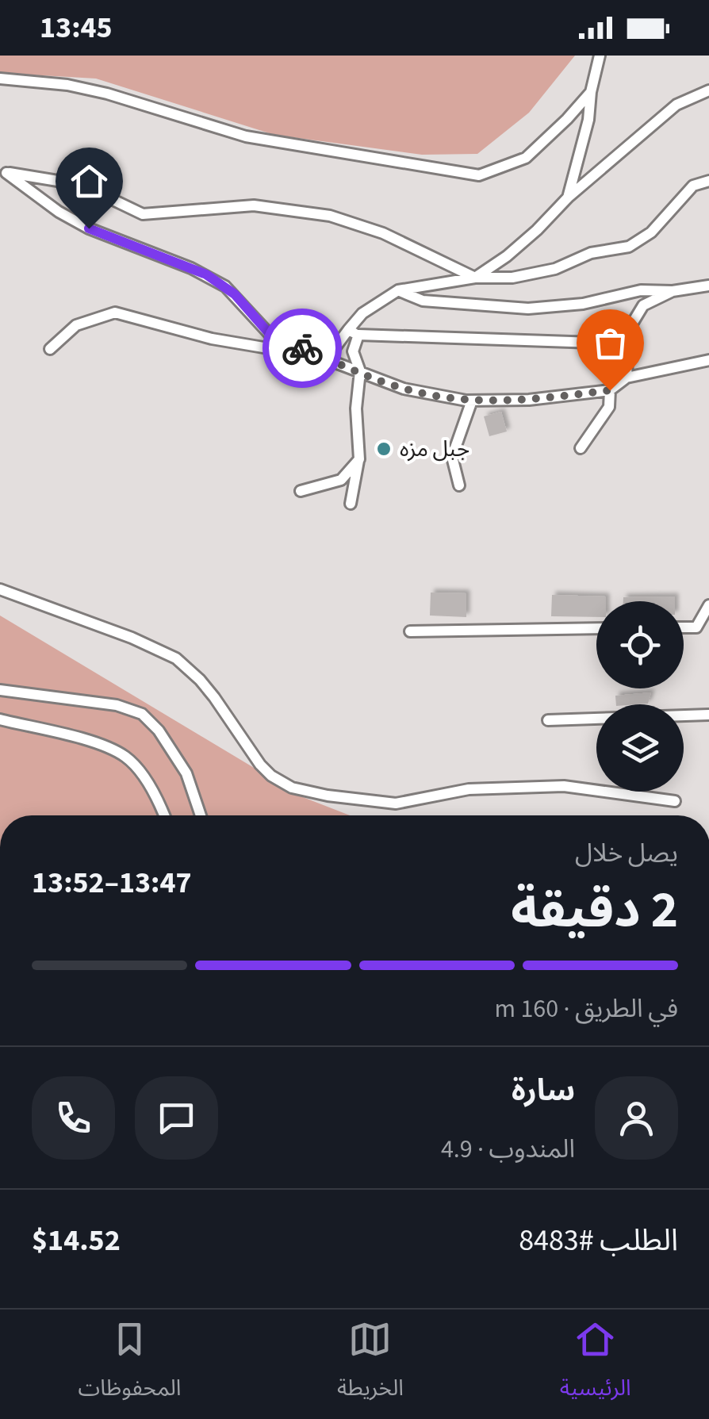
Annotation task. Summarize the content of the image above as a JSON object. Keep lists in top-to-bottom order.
{
  "places": ["جبل مزه"],
  "page": {
    "status": "13:45",
    "heading": ["2 دقيقة", "يصل خلال", "13:47–13:52"],
    "panel": [
      "سارة",
      "المندوب · 4.9",
      "الطلب #8483",
      "$14.52"
    ],
    "bar": "في الطريق · 160 m",
    "tabs": ["الرئيسية", "الخريطة", "المحفوظات"]
  }
}
